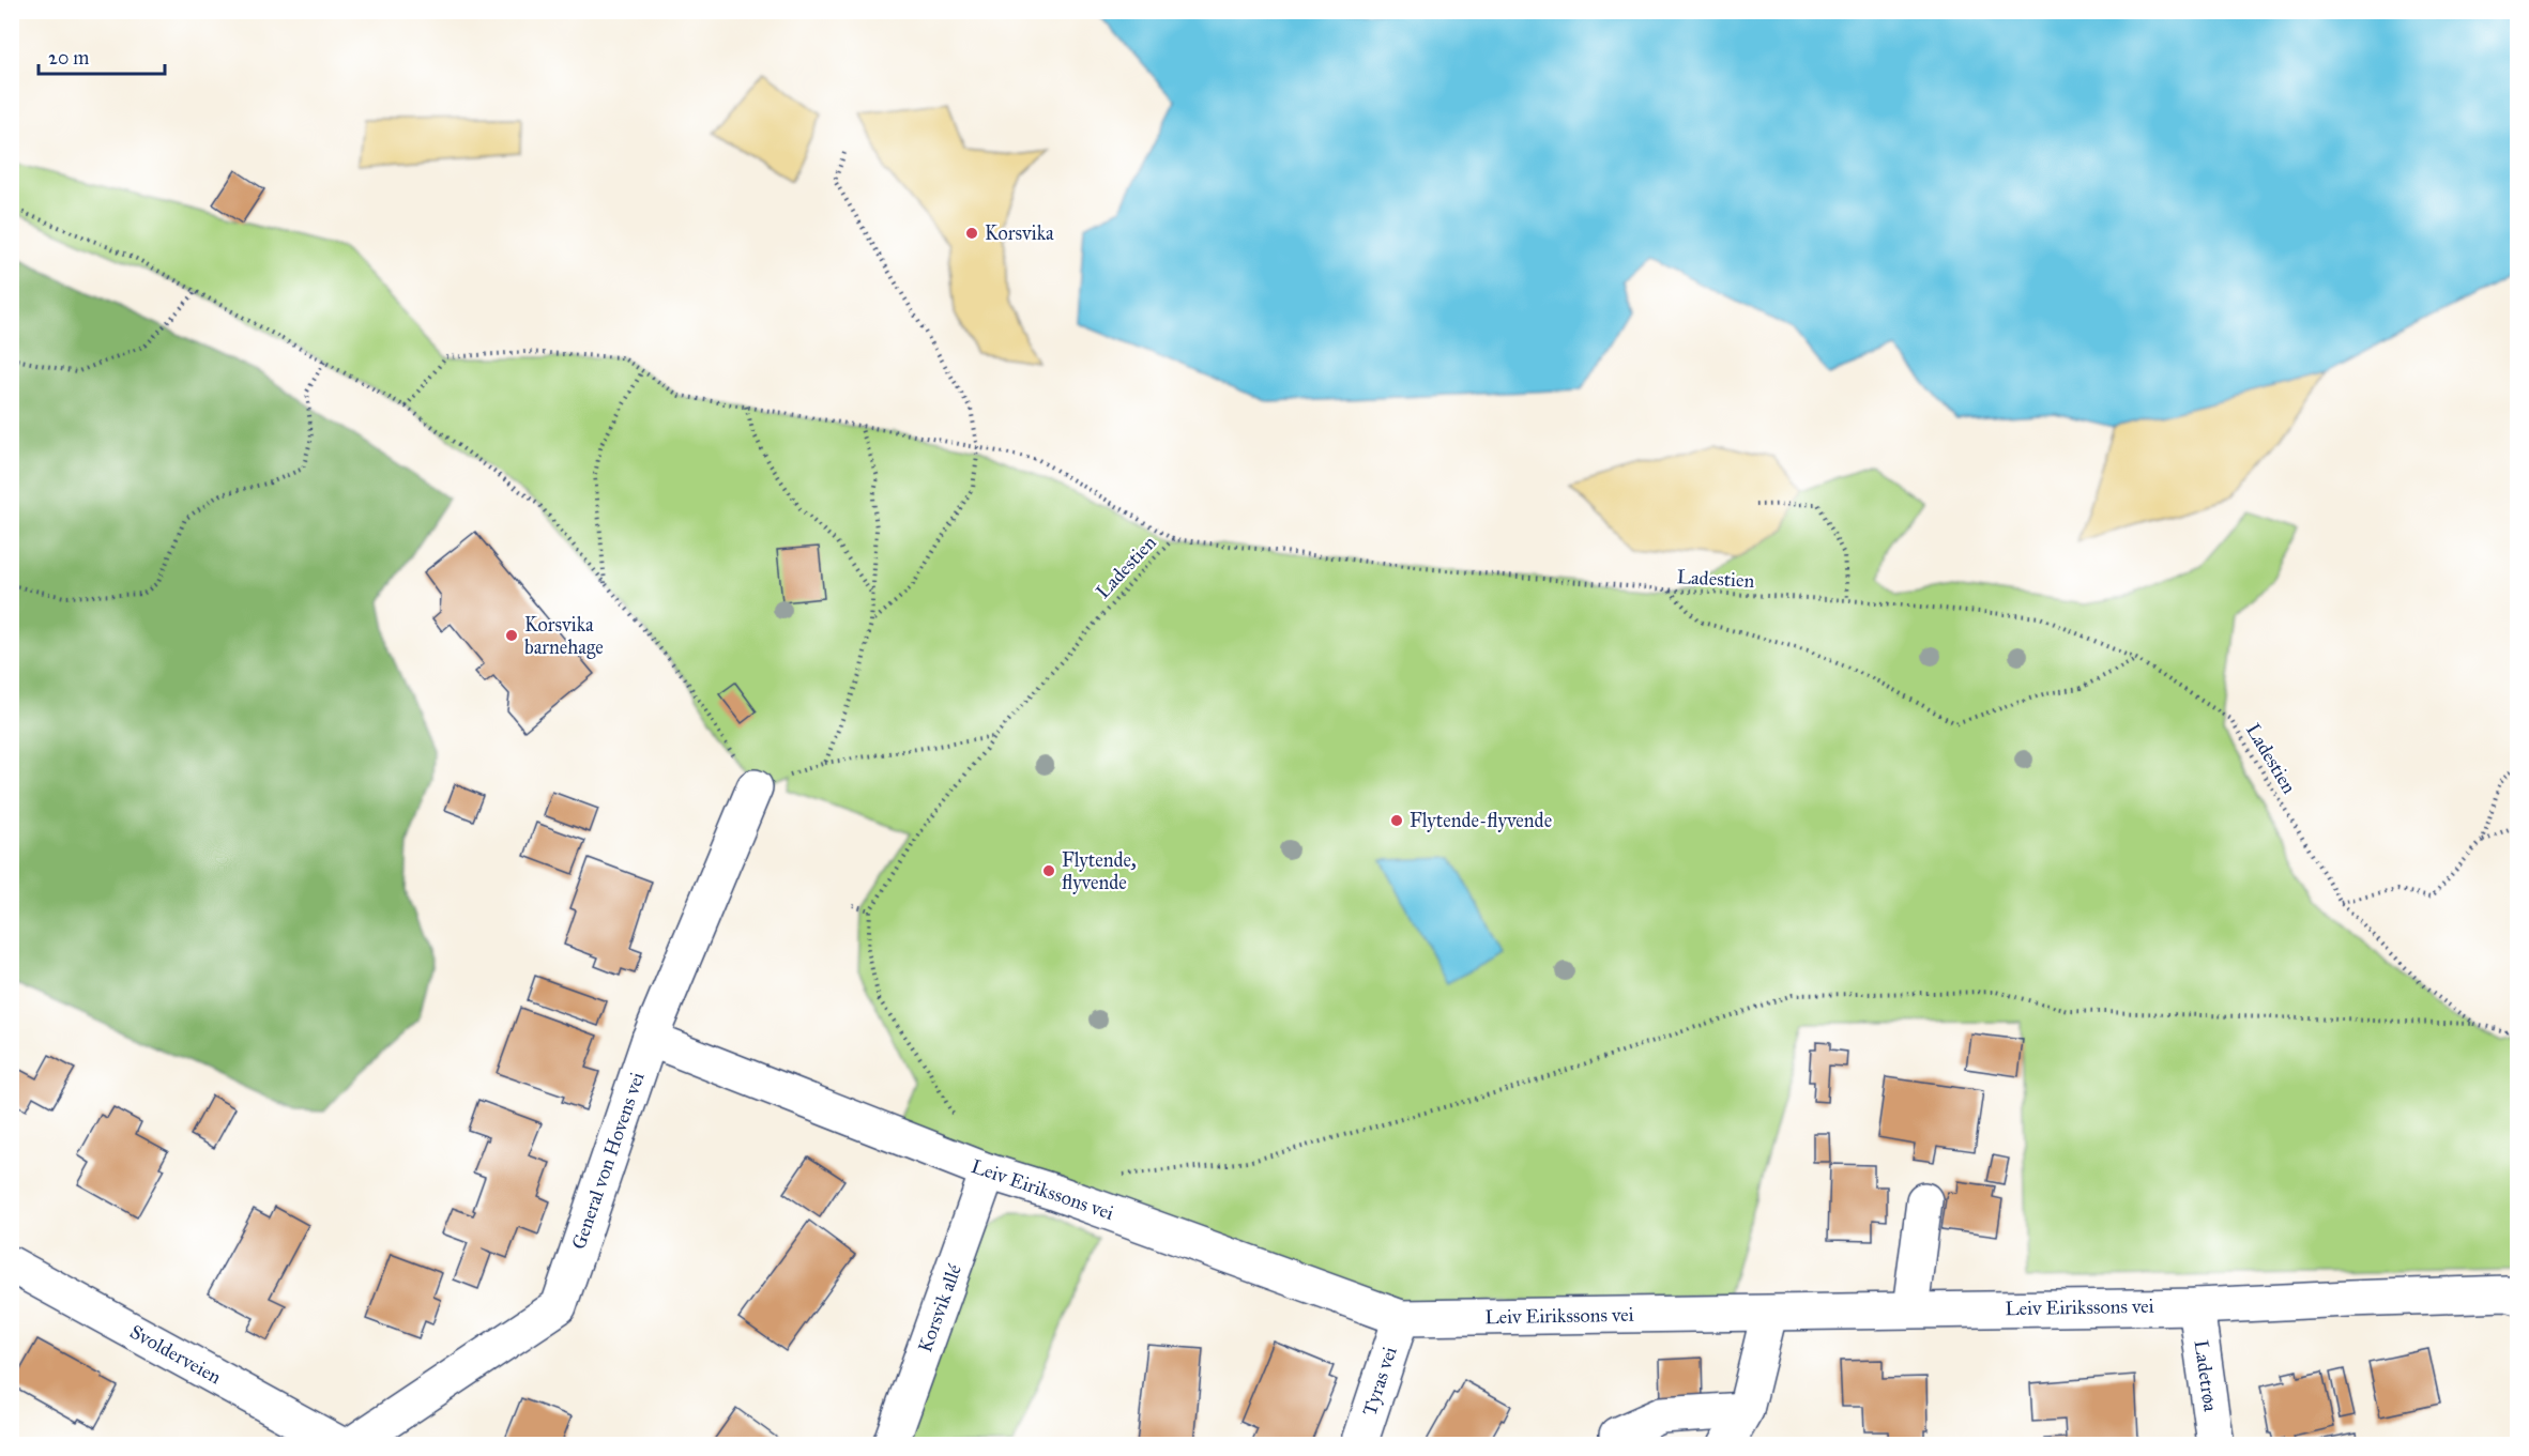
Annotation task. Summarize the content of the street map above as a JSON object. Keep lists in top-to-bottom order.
{
  "streets": {
    "street": [
      "General von Hovens vei",
      "Leiv Eirikssons vei",
      "Korsvik allé",
      "Svolderveien",
      "Ladetrøa",
      "Tyras vei"
    ],
    "path": ["Ladestien"]
  },
  "crossings": [
    ["General von Hovens vei", "Leiv Eirikssons vei"],
    ["Leiv Eirikssons vei", "Korsvik allé"],
    ["Leiv Eirikssons vei", "Ladetrøa"],
    ["Leiv Eirikssons vei", "Tyras vei"]
  ],
  "places": [
    "Korsvika",
    "Korsvika barnehage",
    "Flytende-flyvende",
    "Flytende, flyvende"
  ],
  "scale_bar": "20 m"
}
